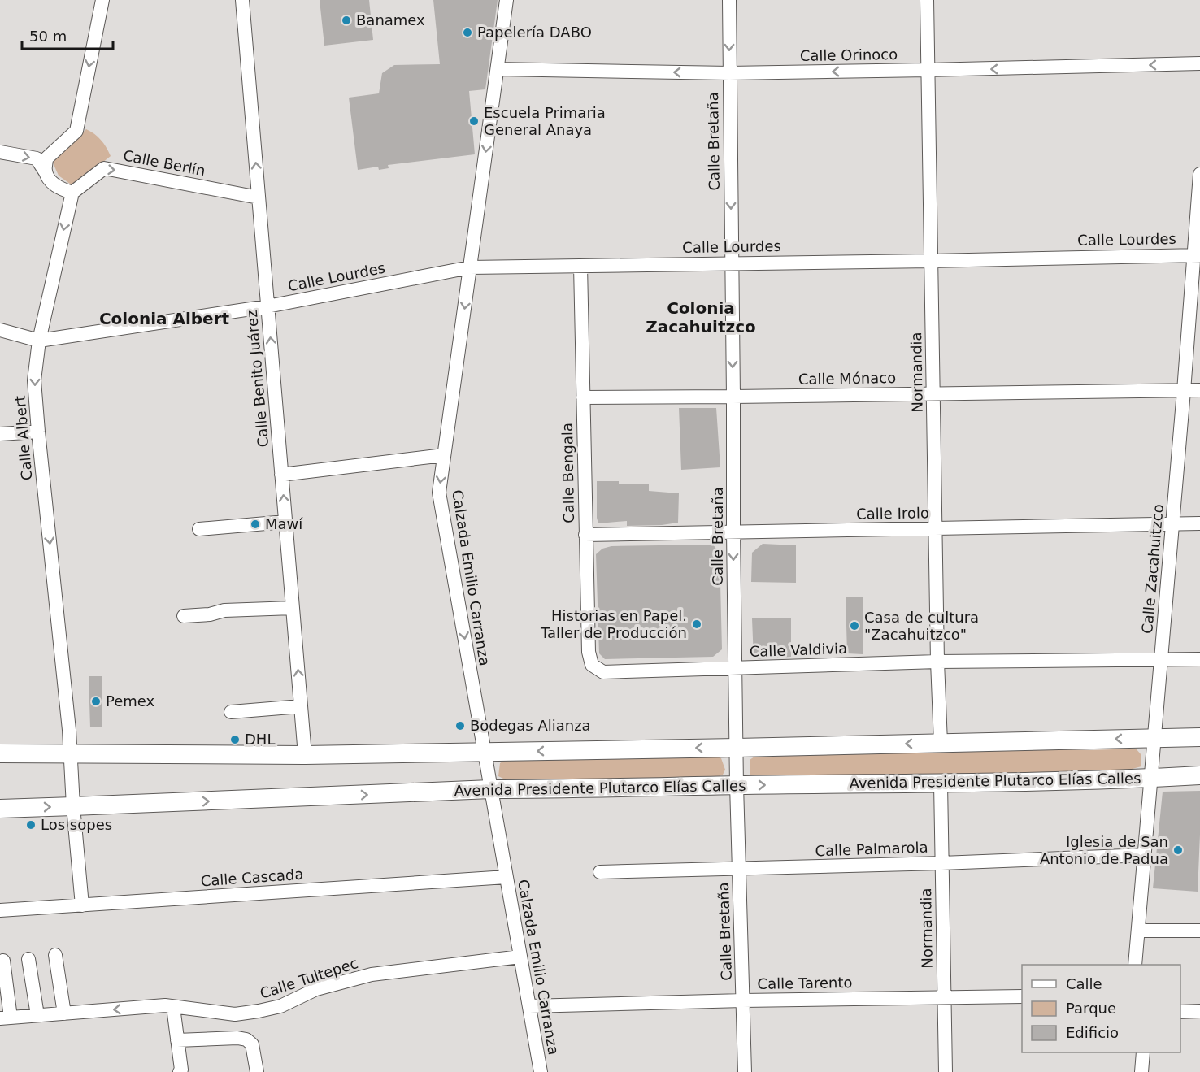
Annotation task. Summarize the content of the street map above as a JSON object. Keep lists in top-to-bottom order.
{
  "streets": {
    "main road": ["Avenida Presidente Plutarco Elías Calles"],
    "street": [
      "Calle Orinoco",
      "Calle Bretaña",
      "Calle Berlín",
      "Calle Lourdes",
      "Normandia",
      "Calle Benito Juárez",
      "Calle Mónaco",
      "Calle Albert",
      "Calle Bengala",
      "Calle Irolo",
      "Calle Zacahuitzco",
      "Calzada Emilio Carranza",
      "Calle Valdivia",
      "Calle Palmarola",
      "Calle Cascada",
      "Calle Tultepec",
      "Calle Tarento"
    ]
  },
  "crossings": [
    ["Calle Orinoco", "Calle Bretaña"],
    ["Calle Orinoco", "Normandia"],
    ["Calle Orinoco", "Calzada Emilio Carranza"],
    ["Calle Bretaña", "Calle Lourdes"],
    ["Calle Bretaña", "Calle Mónaco"],
    ["Calle Bretaña", "Calle Irolo"],
    ["Calle Bretaña", "Calle Valdivia"],
    ["Calle Bretaña", "Avenida Presidente Plutarco Elías Calles"],
    ["Calle Bretaña", "Calle Palmarola"],
    ["Calle Bretaña", "Calle Tarento"],
    ["Calle Berlín", "Calle Benito Juárez"],
    ["Calle Berlín", "Calle Albert"],
    ["Calle Lourdes", "Normandia"],
    ["Calle Lourdes", "Calle Benito Juárez"],
    ["Calle Lourdes", "Calle Albert"],
    ["Calle Lourdes", "Calle Bengala"],
    ["Calle Lourdes", "Calle Zacahuitzco"],
    ["Calle Lourdes", "Calzada Emilio Carranza"],
    ["Normandia", "Calle Mónaco"],
    ["Normandia", "Calle Irolo"],
    ["Normandia", "Calle Valdivia"],
    ["Normandia", "Avenida Presidente Plutarco Elías Calles"],
    ["Normandia", "Calle Palmarola"],
    ["Normandia", "Calle Tarento"],
    ["Calle Mónaco", "Calle Bengala"],
    ["Calle Mónaco", "Calle Zacahuitzco"],
    ["Calle Albert", "Avenida Presidente Plutarco Elías Calles"],
    ["Calle Albert", "Calle Cascada"],
    ["Calle Bengala", "Calle Irolo"],
    ["Calle Bengala", "Calle Valdivia"],
    ["Calle Irolo", "Calle Zacahuitzco"],
    ["Calle Zacahuitzco", "Calle Valdivia"],
    ["Calle Zacahuitzco", "Avenida Presidente Plutarco Elías Calles"],
    ["Calle Zacahuitzco", "Calle Palmarola"],
    ["Calzada Emilio Carranza", "Avenida Presidente Plutarco Elías Calles"],
    ["Calzada Emilio Carranza", "Calle Cascada"],
    ["Calzada Emilio Carranza", "Calle Tultepec"],
    ["Calzada Emilio Carranza", "Calle Tarento"]
  ],
  "one_way": [
    "Calle Orinoco",
    "Calle Bretaña",
    "Calle Berlín",
    "Calle Benito Juárez",
    "Calle Albert",
    "Calzada Emilio Carranza"
  ],
  "districts": ["Colonia Zacahuitzco", "Colonia Albert"],
  "places": [
    "Banamex",
    "Papelería DABO",
    "Escuela Primaria General Anaya",
    "Mawí",
    "Historias en Papel. Taller de Producción",
    "Casa de cultura \"Zacahuitzco\"",
    "Pemex",
    "Bodegas Alianza",
    "DHL",
    "Los sopes",
    "Iglesia de San Antonio de Padua"
  ],
  "legend": ["Calle", "Parque", "Edificio"],
  "scale_bar": "50 m"
}
